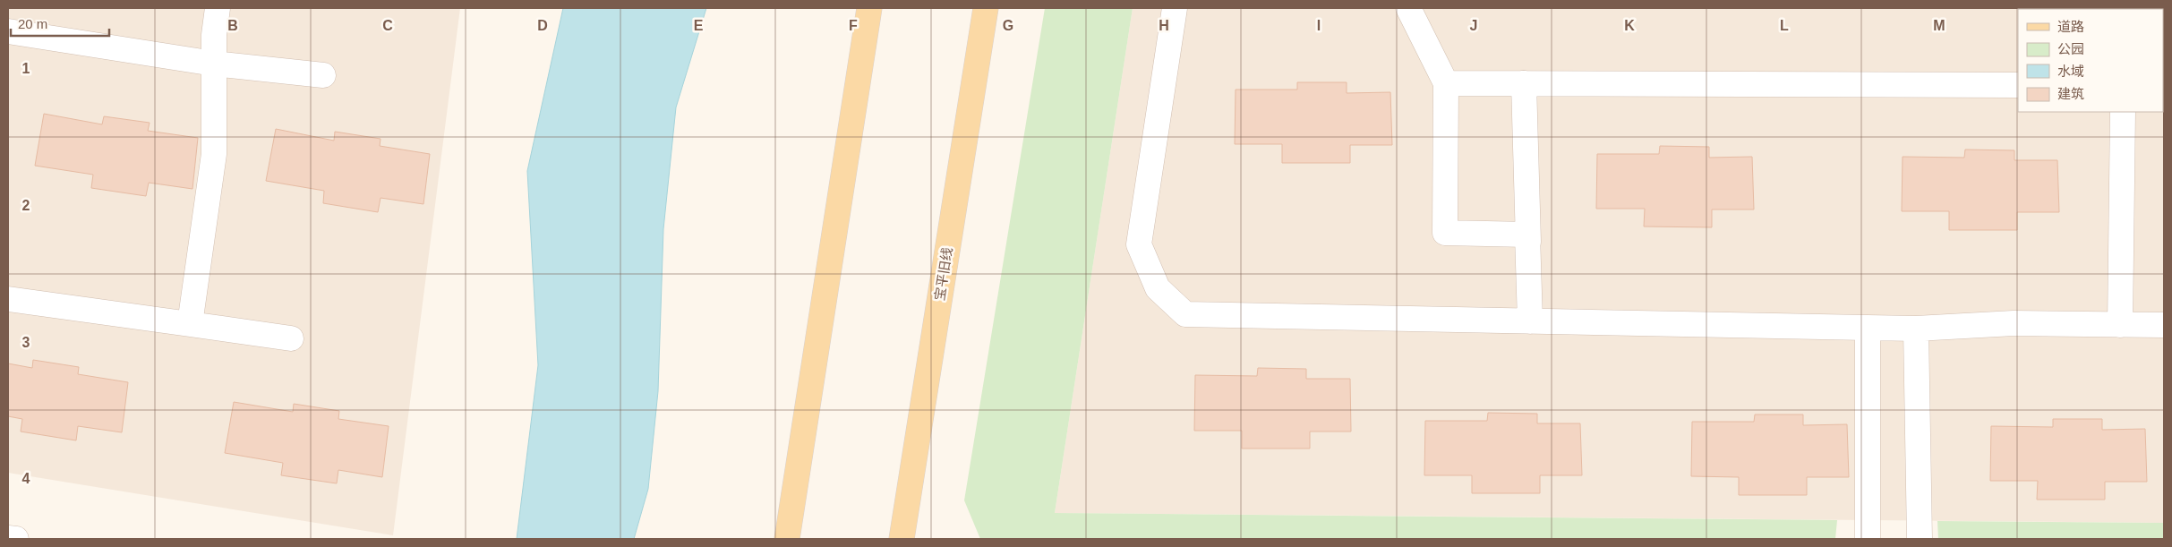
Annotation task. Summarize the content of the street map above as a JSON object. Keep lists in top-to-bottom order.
{
  "streets": {
    "main road": ["宝平旧线"]
  },
  "legend": [
    "道路",
    "公园",
    "水域",
    "建筑"
  ],
  "scale_bar": "20 m",
  "grid": {
    "columns": [
      "B",
      "C",
      "D",
      "E",
      "F",
      "G",
      "H",
      "I",
      "J",
      "K",
      "L",
      "M"
    ],
    "rows": [
      "1",
      "2",
      "3",
      "4"
    ]
  }
}
